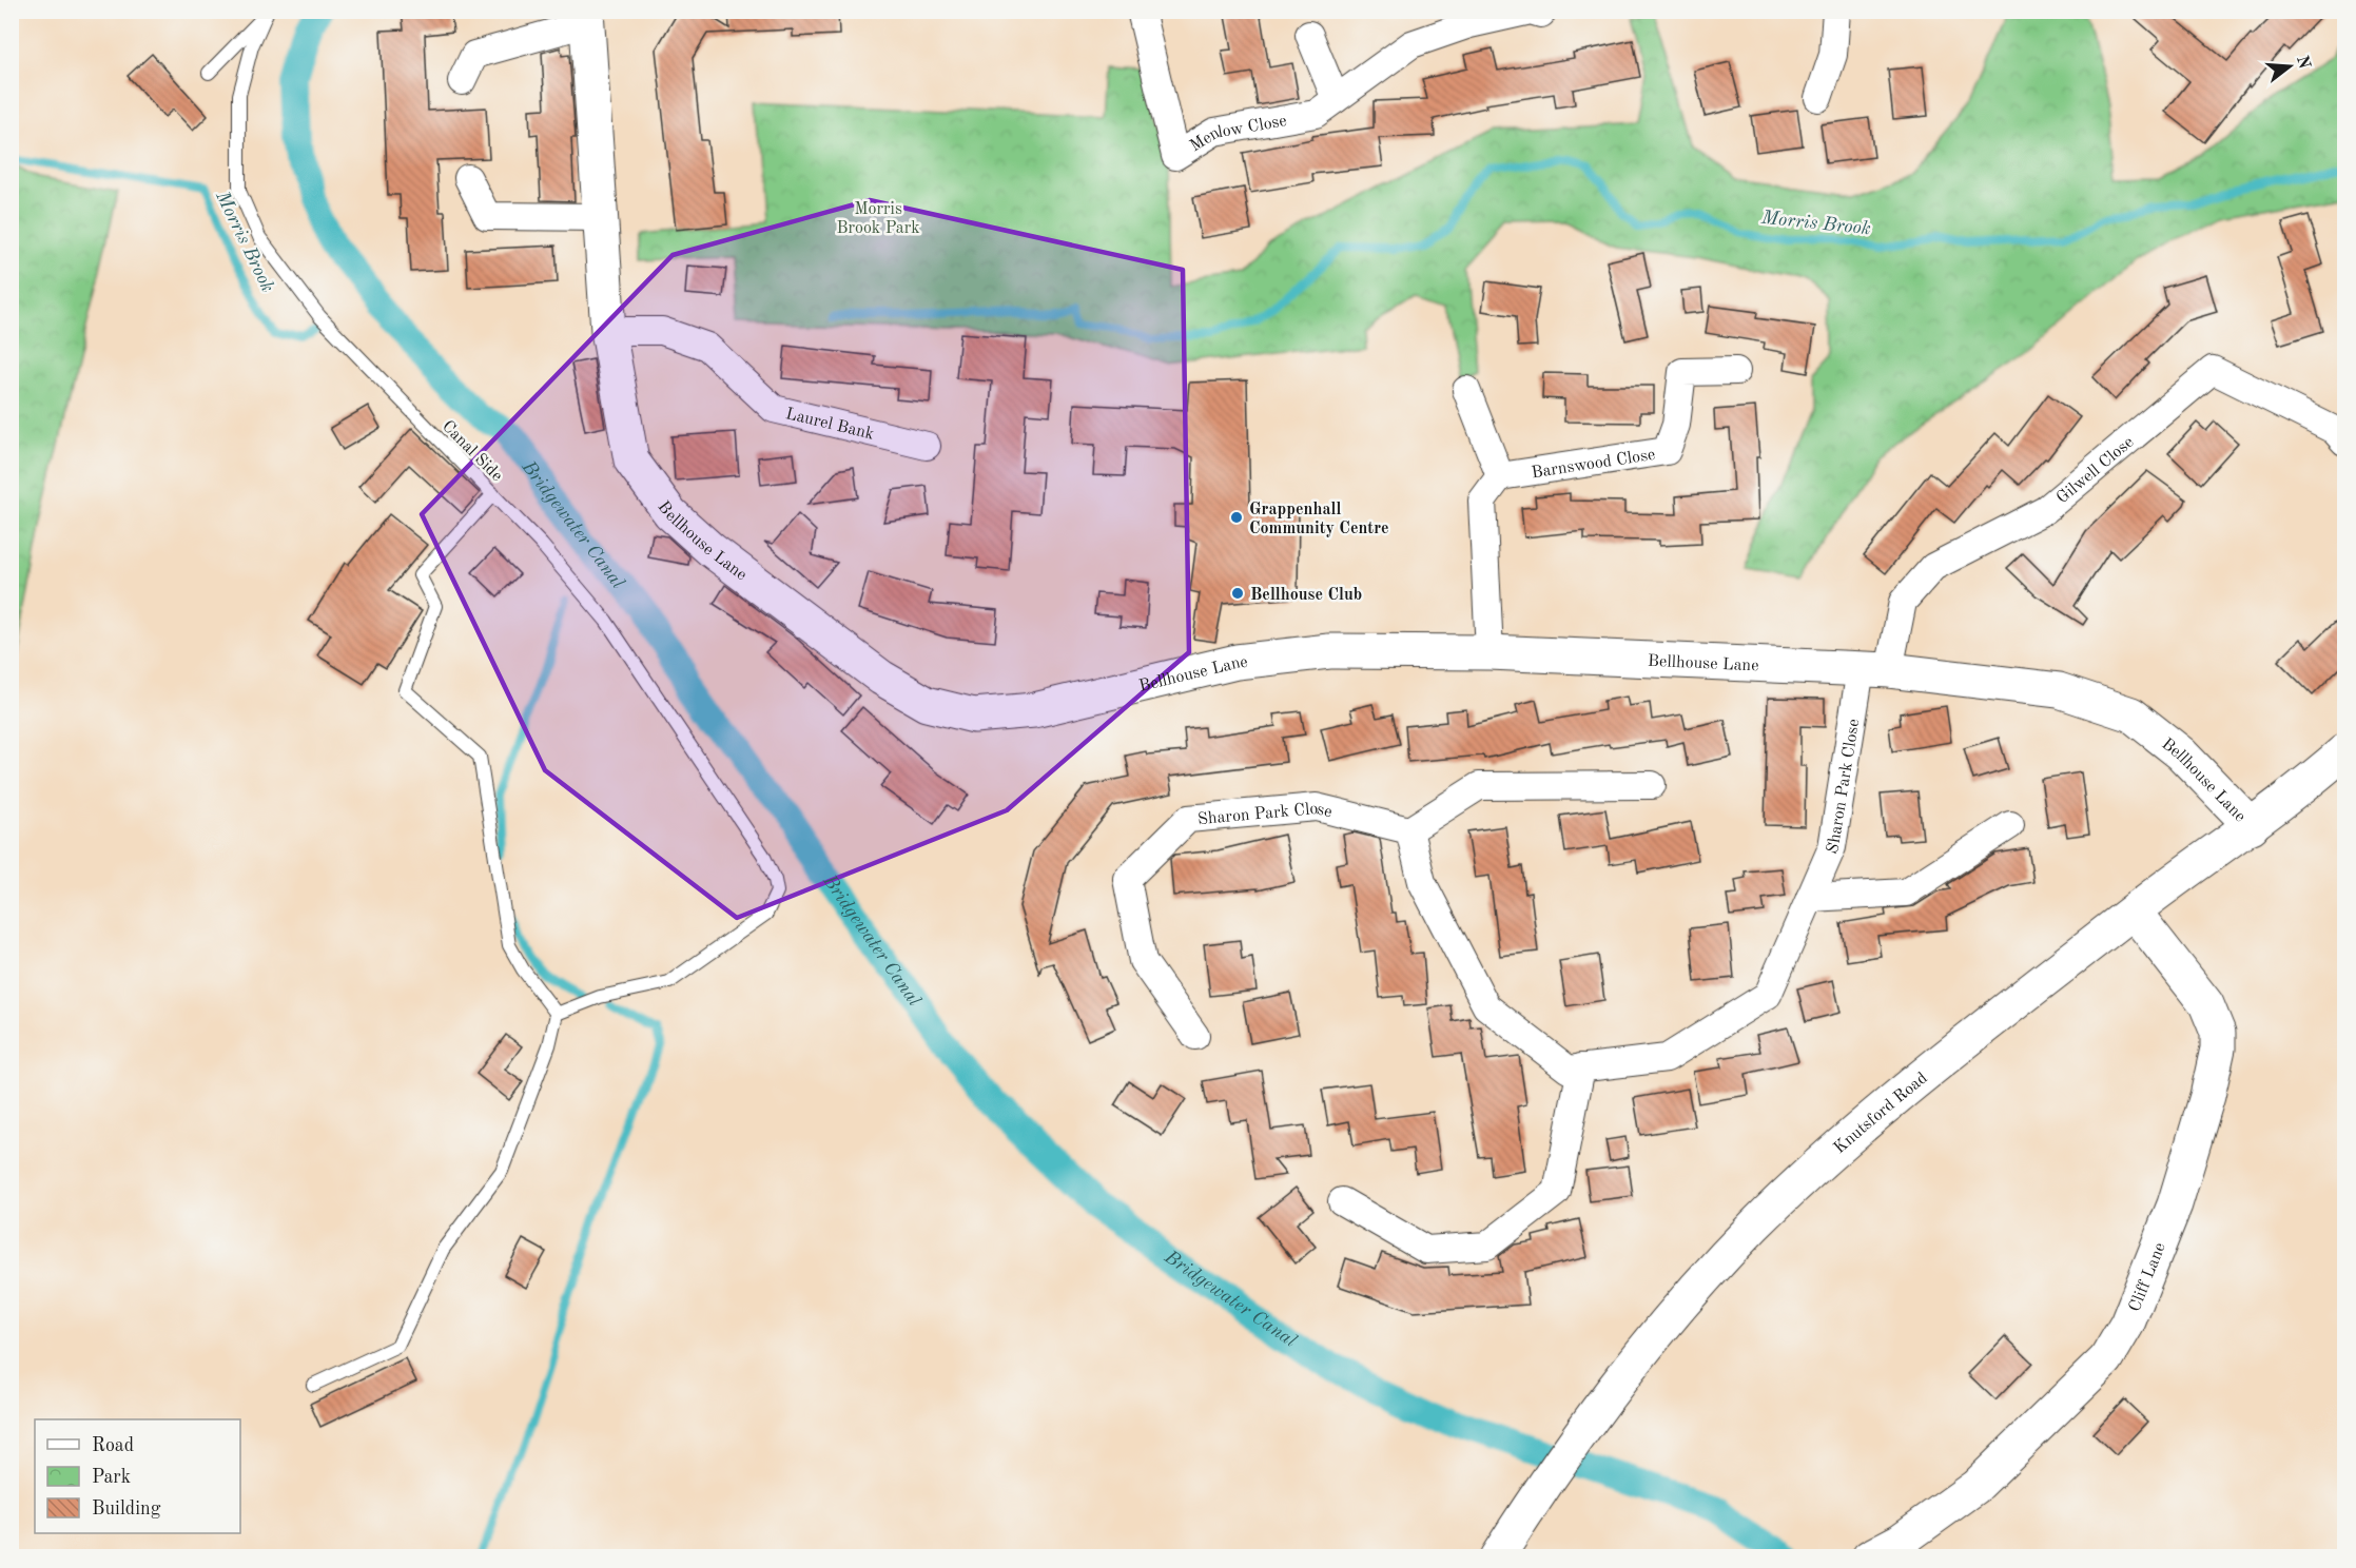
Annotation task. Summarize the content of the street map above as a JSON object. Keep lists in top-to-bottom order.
{
  "streets": {
    "main road": ["Bellhouse Lane", "Knutsford Road", "Cliff Lane"],
    "street": [
      "Menlow Close",
      "Laurel Bank",
      "Barnswood Close",
      "Gilwell Close",
      "Sharon Park Close"
    ],
    "lane": ["Canal Side"]
  },
  "crossings": [
    ["Laurel Bank", "Bellhouse Lane"],
    ["Gilwell Close", "Bellhouse Lane"],
    ["Gilwell Close", "Sharon Park Close"],
    ["Bellhouse Lane", "Sharon Park Close"],
    ["Bellhouse Lane", "Knutsford Road"],
    ["Knutsford Road", "Cliff Lane"]
  ],
  "water": ["Morris Brook", "Bridgewater Canal"],
  "parks": ["Morris Brook Park"],
  "places": ["Grappenhall Community Centre", "Bellhouse Club"],
  "legend": ["Road", "Park", "Building"],
  "north": "right"
}
